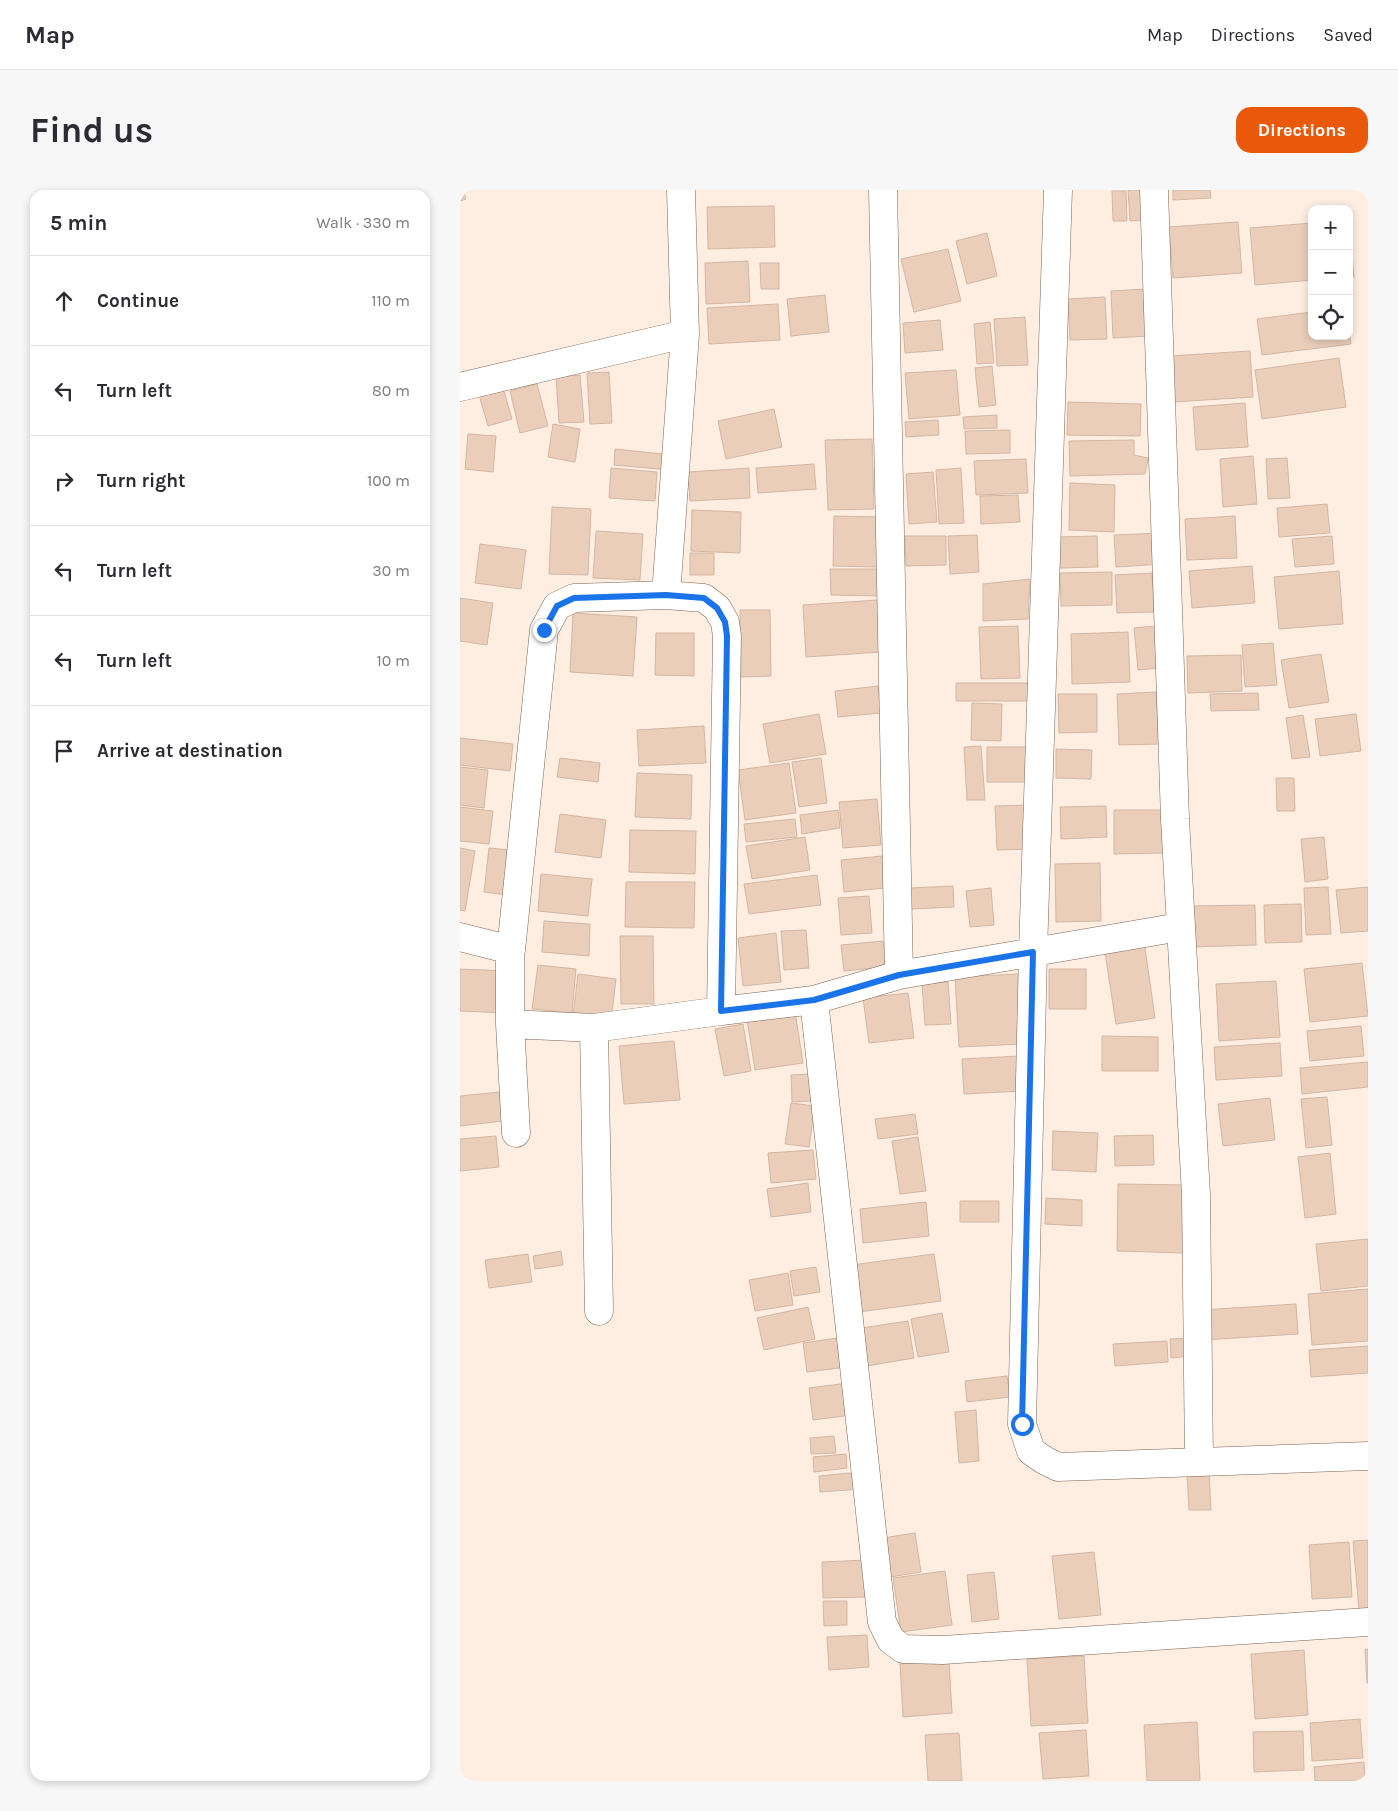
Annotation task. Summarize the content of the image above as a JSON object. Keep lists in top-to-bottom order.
{
  "page": {
    "header": "Map",
    "nav": ["Map", "Directions", "Saved"],
    "buttons": "Directions",
    "title": "Find us",
    "heading": ["5 min", "Walk · 330 m"],
    "map_buttons": ["+", "−"],
    "list": [
      ["Continue", "110 m"],
      ["Turn left", "80 m"],
      ["Turn right", "100 m"],
      ["Turn left", "30 m"],
      ["Turn left", "10 m"],
      "Arrive at destination"
    ]
  }
}
